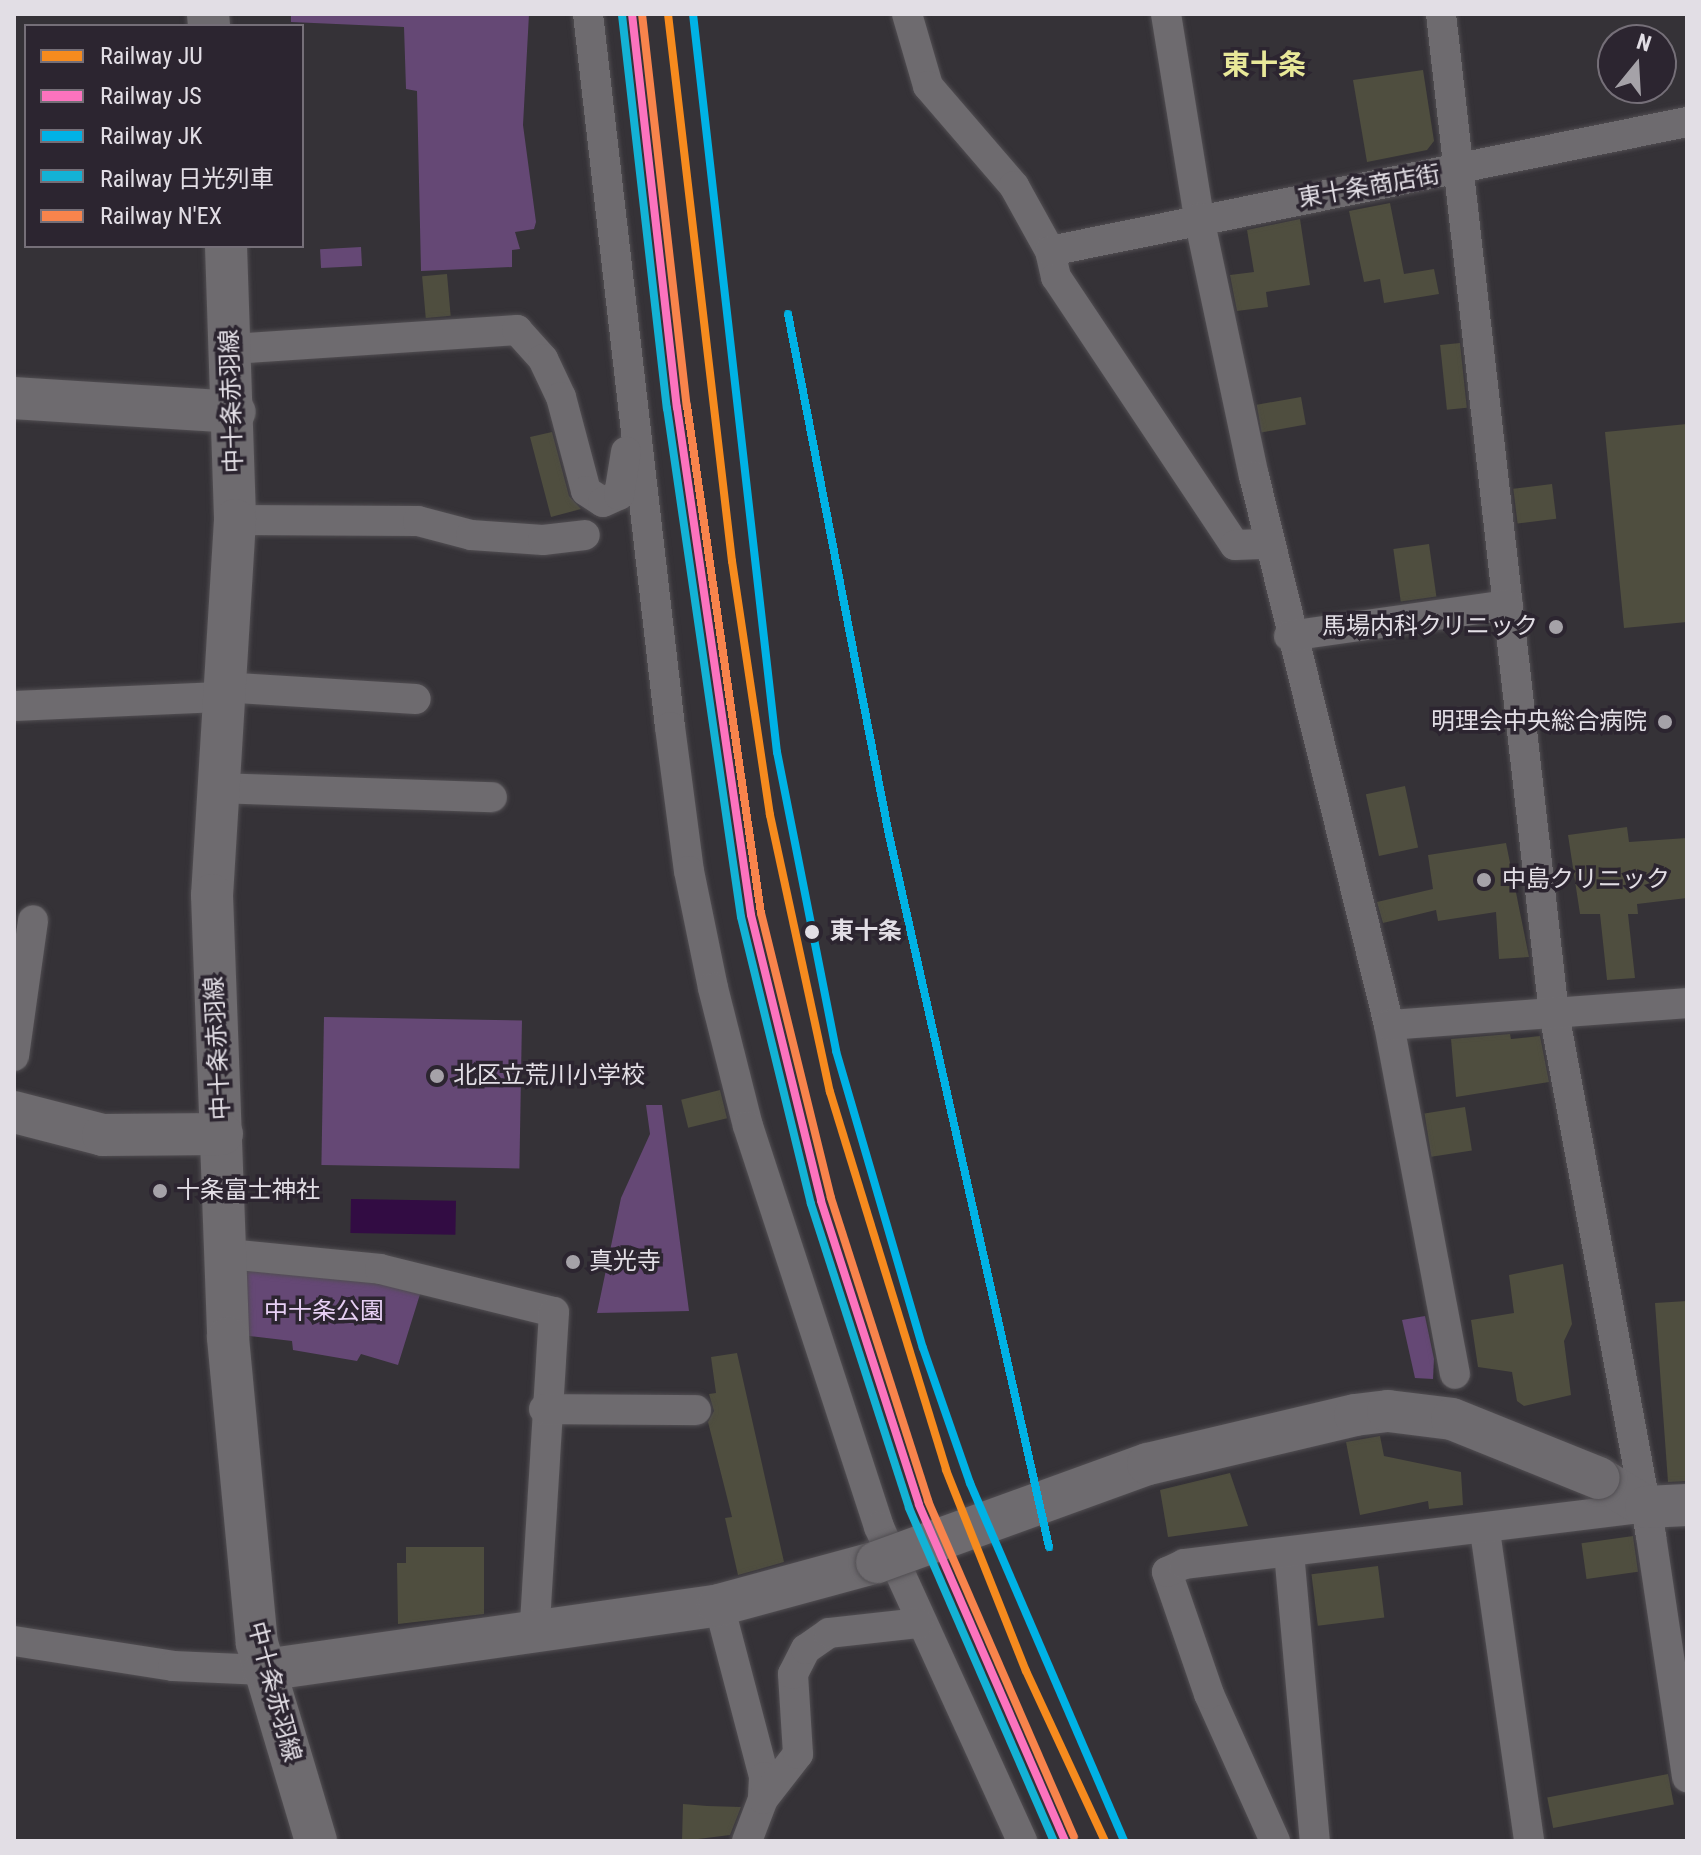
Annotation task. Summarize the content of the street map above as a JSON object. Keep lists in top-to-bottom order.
{
  "streets": {
    "street": ["東十条商店街", "中十条赤羽線"]
  },
  "districts": ["東十条"],
  "parks": ["中十条公園"],
  "places": [
    "馬場内科クリニック",
    "明理会中央総合病院",
    "中島クリニック",
    "東十条",
    "北区立荒川小学校",
    "十条富士神社",
    "真光寺"
  ],
  "lines": [
    "rail line JU",
    "rail line JS",
    "rail line JK",
    "rail line N'EX",
    "rail line 日光列車"
  ],
  "legend": [
    "Railway JU",
    "Railway JS",
    "Railway JK",
    "Railway 日光列車",
    "Railway N'EX"
  ],
  "north": "top"
}
